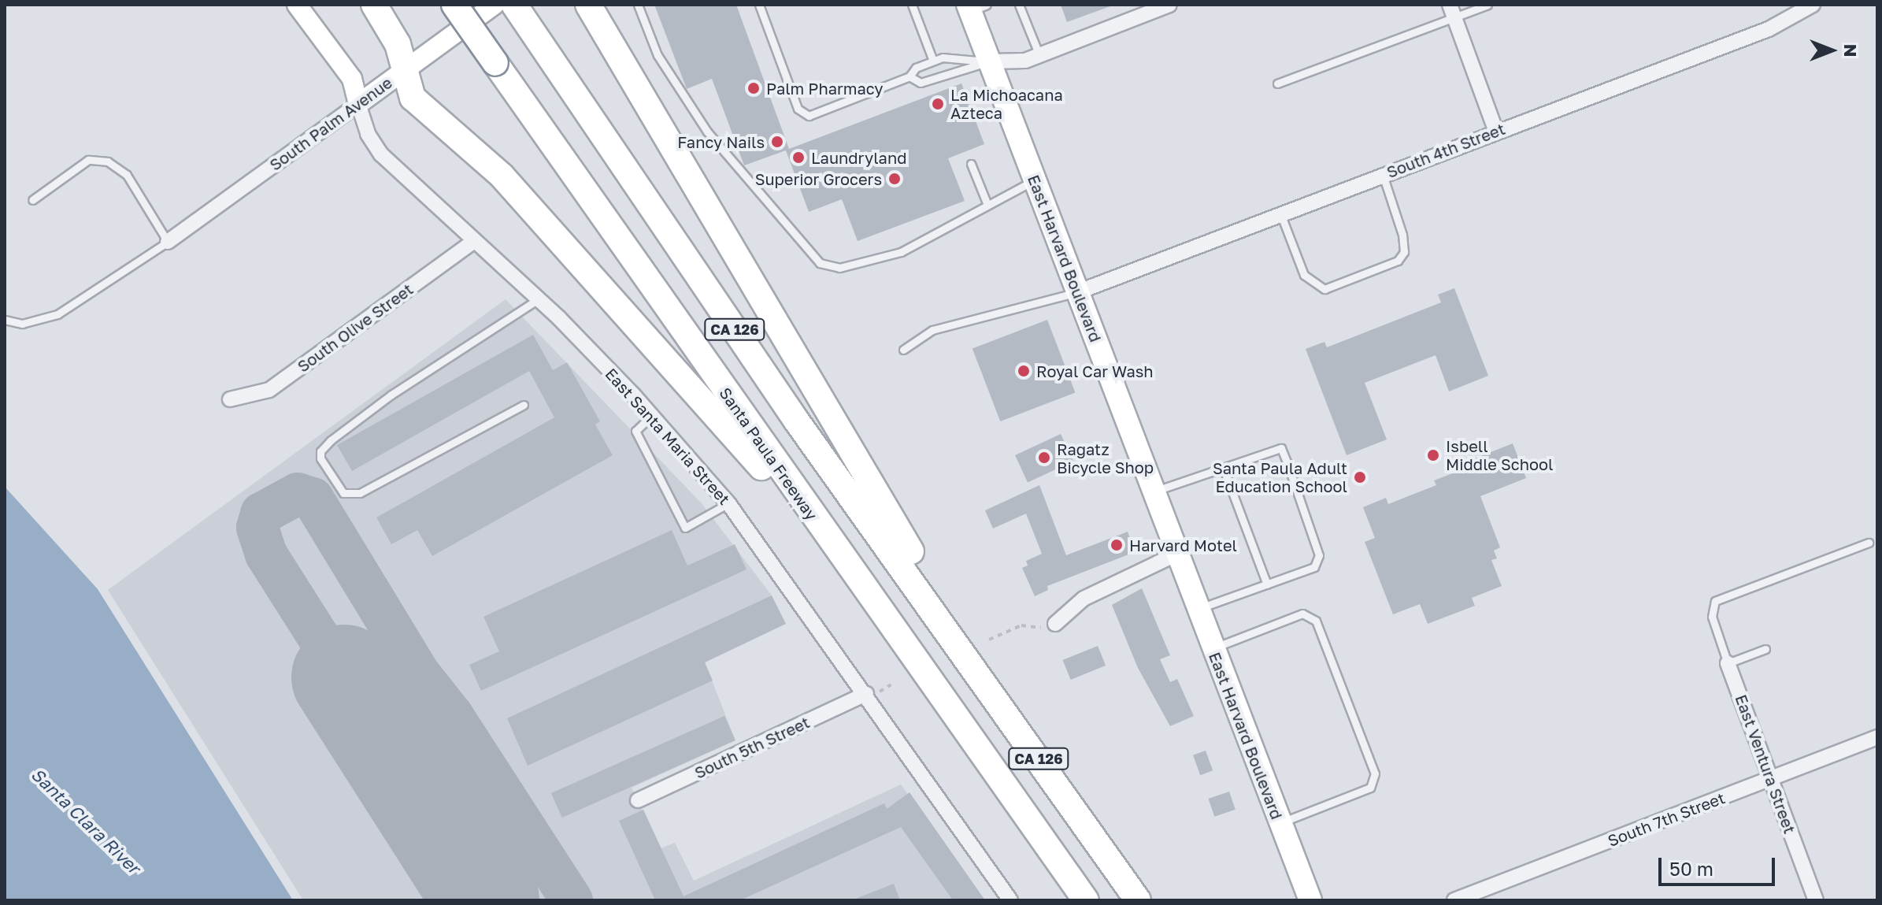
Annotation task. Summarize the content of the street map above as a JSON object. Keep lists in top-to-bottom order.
{
  "streets": {
    "highway": ["CA 126", "Santa Paula Freeway"],
    "main road": ["East Harvard Boulevard"],
    "street": [
      "South Palm Avenue",
      "South 4th Street",
      "South Olive Street",
      "East Santa Maria Street",
      "South 5th Street",
      "East Ventura Street",
      "South 7th Street"
    ]
  },
  "crossings": [
    ["South Palm Avenue", "East Santa Maria Street"],
    ["South 4th Street", "East Harvard Boulevard"],
    ["South Olive Street", "East Santa Maria Street"],
    ["East Santa Maria Street", "South 5th Street"],
    ["East Ventura Street", "South 7th Street"]
  ],
  "water": ["Santa Clara River"],
  "places": [
    "Palm Pharmacy",
    "La Michoacana Azteca",
    "Fancy Nails",
    "Laundryland",
    "Superior Grocers",
    "Royal Car Wash",
    "Isbell Middle School",
    "Ragatz Bicycle Shop",
    "Santa Paula Adult Education School",
    "Harvard Motel"
  ],
  "scale_bar": "50 m",
  "north": "right"
}
